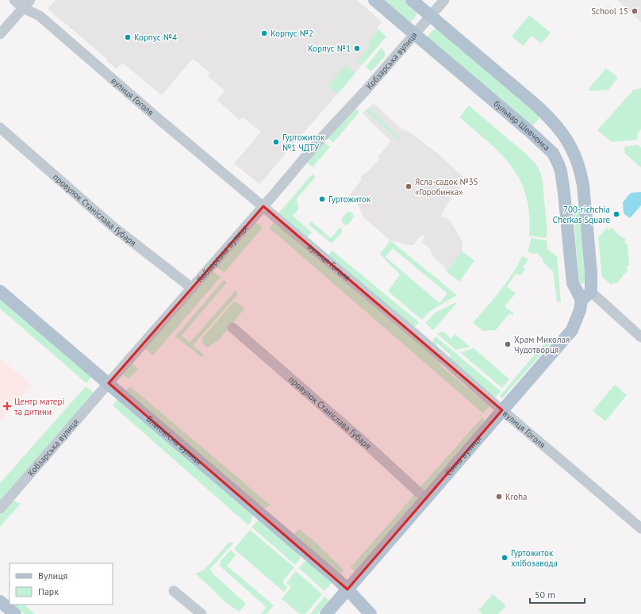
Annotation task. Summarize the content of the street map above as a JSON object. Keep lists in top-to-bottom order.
{
  "streets": {
    "main road": ["бульвар Шевченка", "Благовісна вулиця", "Сінна вулиця"],
    "street": ["Кобзарська вулиця", "вулиця Гоголя", "провулок Станіслава Губаря"]
  },
  "crossings": [
    ["Кобзарська вулиця", "вулиця Гоголя"],
    ["Кобзарська вулиця", "бульвар Шевченка"],
    ["Кобзарська вулиця", "провулок Станіслава Губаря"],
    ["Кобзарська вулиця", "Благовісна вулиця"],
    ["вулиця Гоголя", "Сінна вулиця"],
    ["бульвар Шевченка", "Сінна вулиця"],
    ["провулок Станіслава Губаря", "Сінна вулиця"],
    ["Благовісна вулиця", "Сінна вулиця"]
  ],
  "places": {
    "other": [
      "School 15",
      "Корпус №2",
      "Корпус №4",
      "Корпус №1",
      "Гуртожиток №1 ЧДТУ",
      "Ясла-садок №35 «Горобинка»",
      "Гуртожиток",
      "700-richchia Cherkas Square",
      "Храм Миколая Чудотворця",
      "Kroha",
      "Гуртожиток хлібозавода"
    ],
    "health": ["Центр матері та дитини"]
  },
  "legend": ["Вулиця", "Парк"],
  "scale_bar": "50 m"
}
